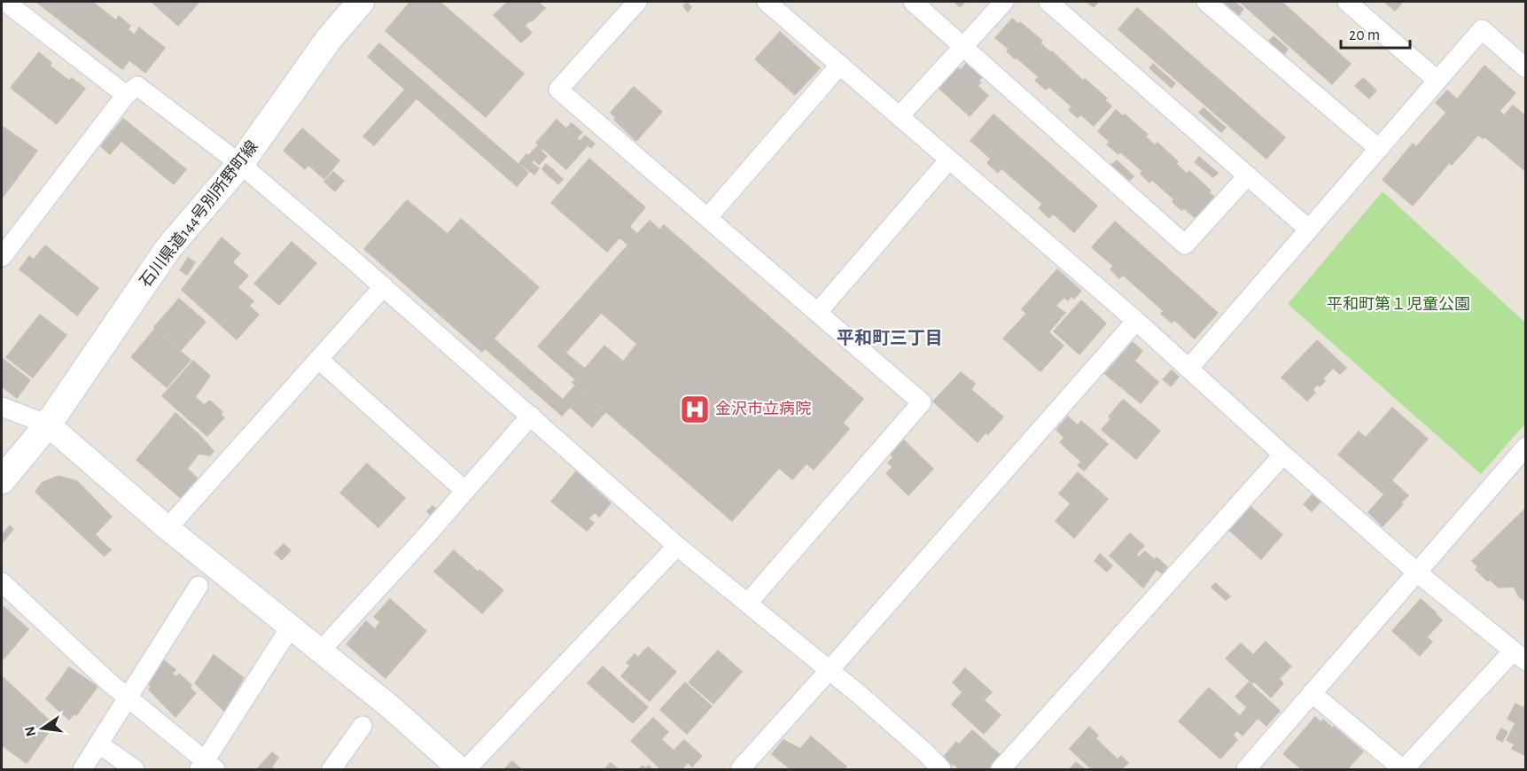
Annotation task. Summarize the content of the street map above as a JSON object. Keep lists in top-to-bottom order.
{
  "streets": {
    "main road": ["石川県道144号別所野町線"]
  },
  "districts": ["平和町三丁目"],
  "parks": ["平和町第１児童公園"],
  "places": {
    "hospital": ["金沢市立病院"]
  },
  "scale_bar": "20 m",
  "north": "left"
}
